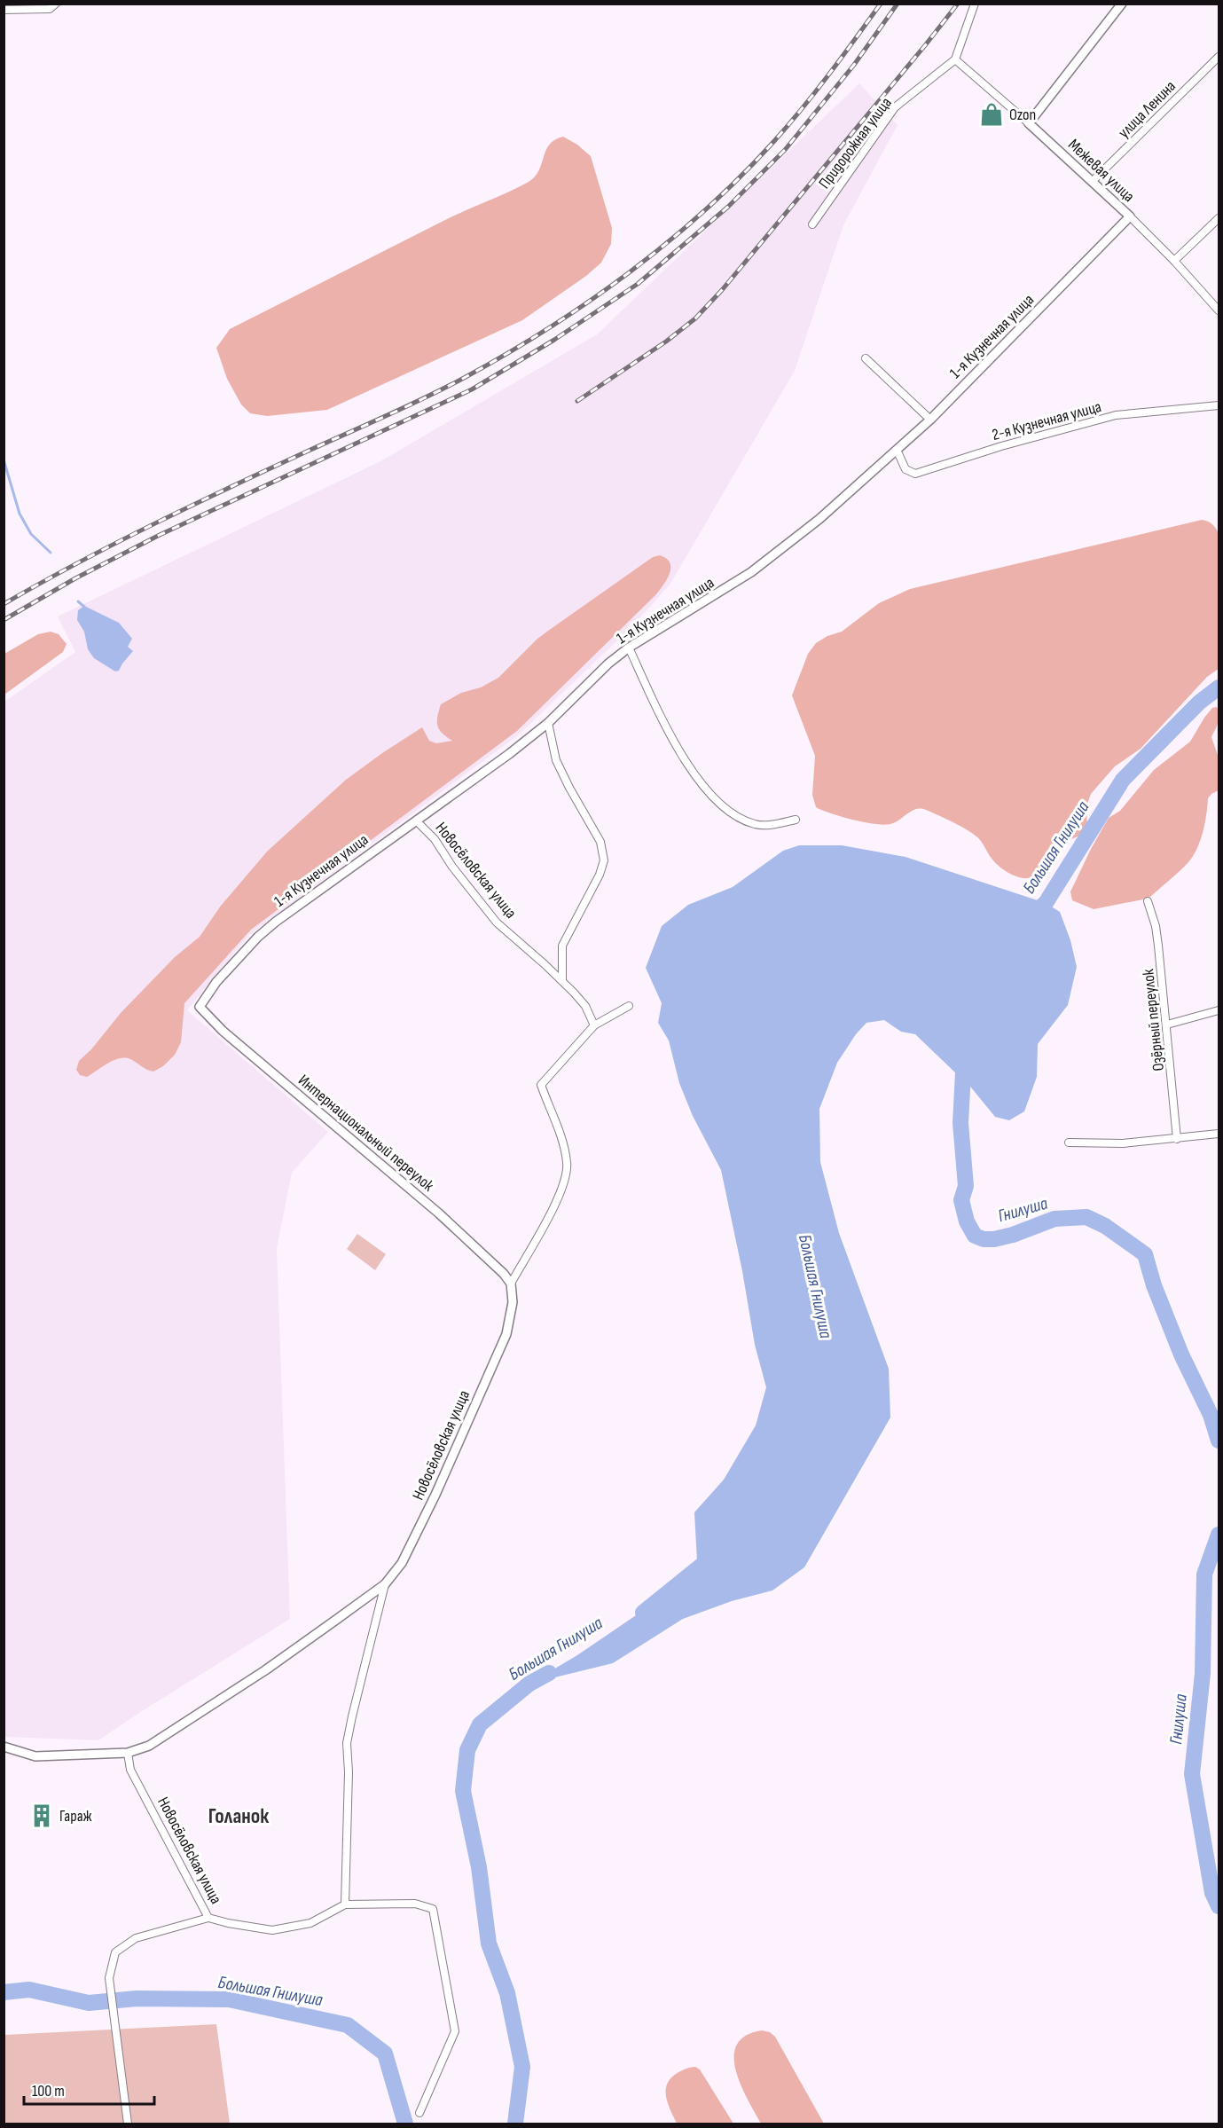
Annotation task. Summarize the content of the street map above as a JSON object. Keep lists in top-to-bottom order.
{
  "streets": {
    "street": [
      "улица Ленина",
      "Придорожная улица",
      "Межевая улица",
      "1-я Кузнечная улица",
      "2-я Кузнечная улица",
      "Новосёловская улица",
      "Озёрный переулок",
      "Интернациональный переулок"
    ]
  },
  "crossings": [
    ["улица Ленина", "Межевая улица"],
    ["Придорожная улица", "Межевая улица"],
    ["Межевая улица", "1-я Кузнечная улица"],
    ["1-я Кузнечная улица", "2-я Кузнечная улица"],
    ["1-я Кузнечная улица", "Новосёловская улица"],
    ["1-я Кузнечная улица", "Интернациональный переулок"],
    ["Новосёловская улица", "Интернациональный переулок"]
  ],
  "districts": ["Голанок"],
  "water": ["Большая Гнилуша", "Гнилуша"],
  "places": {
    "shop": ["Ozon"],
    "building": ["Гараж"]
  },
  "scale_bar": "100 m"
}
